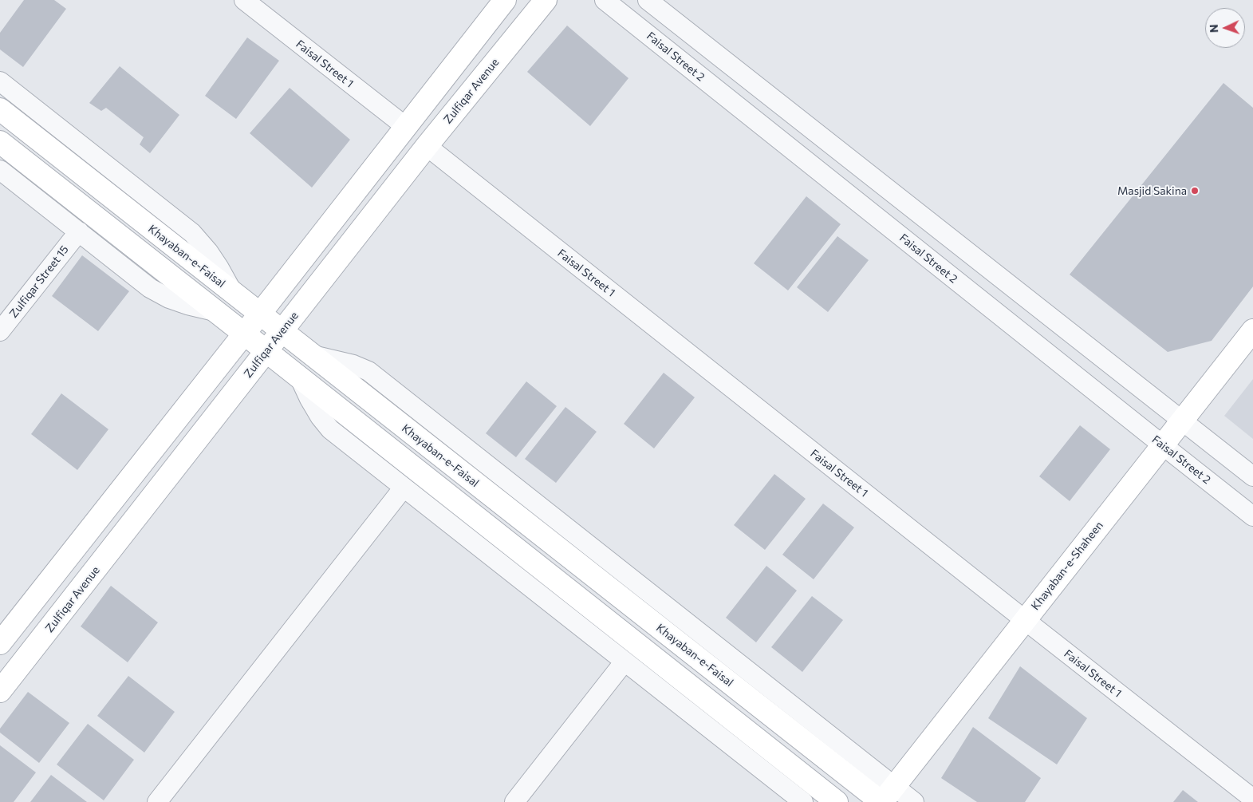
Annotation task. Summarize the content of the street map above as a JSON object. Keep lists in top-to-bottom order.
{
  "streets": {
    "street": [
      "Faisal Street 2",
      "Faisal Street 1",
      "Zulfiqar Avenue",
      "Khayaban-e-Faisal",
      "Zulfiqar Street 15",
      "Khayaban-e-Shaheen"
    ]
  },
  "crossings": [
    ["Faisal Street 2", "Khayaban-e-Shaheen"],
    ["Faisal Street 1", "Zulfiqar Avenue"],
    ["Faisal Street 1", "Khayaban-e-Shaheen"],
    ["Zulfiqar Avenue", "Khayaban-e-Faisal"],
    ["Khayaban-e-Faisal", "Khayaban-e-Shaheen"]
  ],
  "places": ["Masjid Sakina"],
  "north": "left"
}
